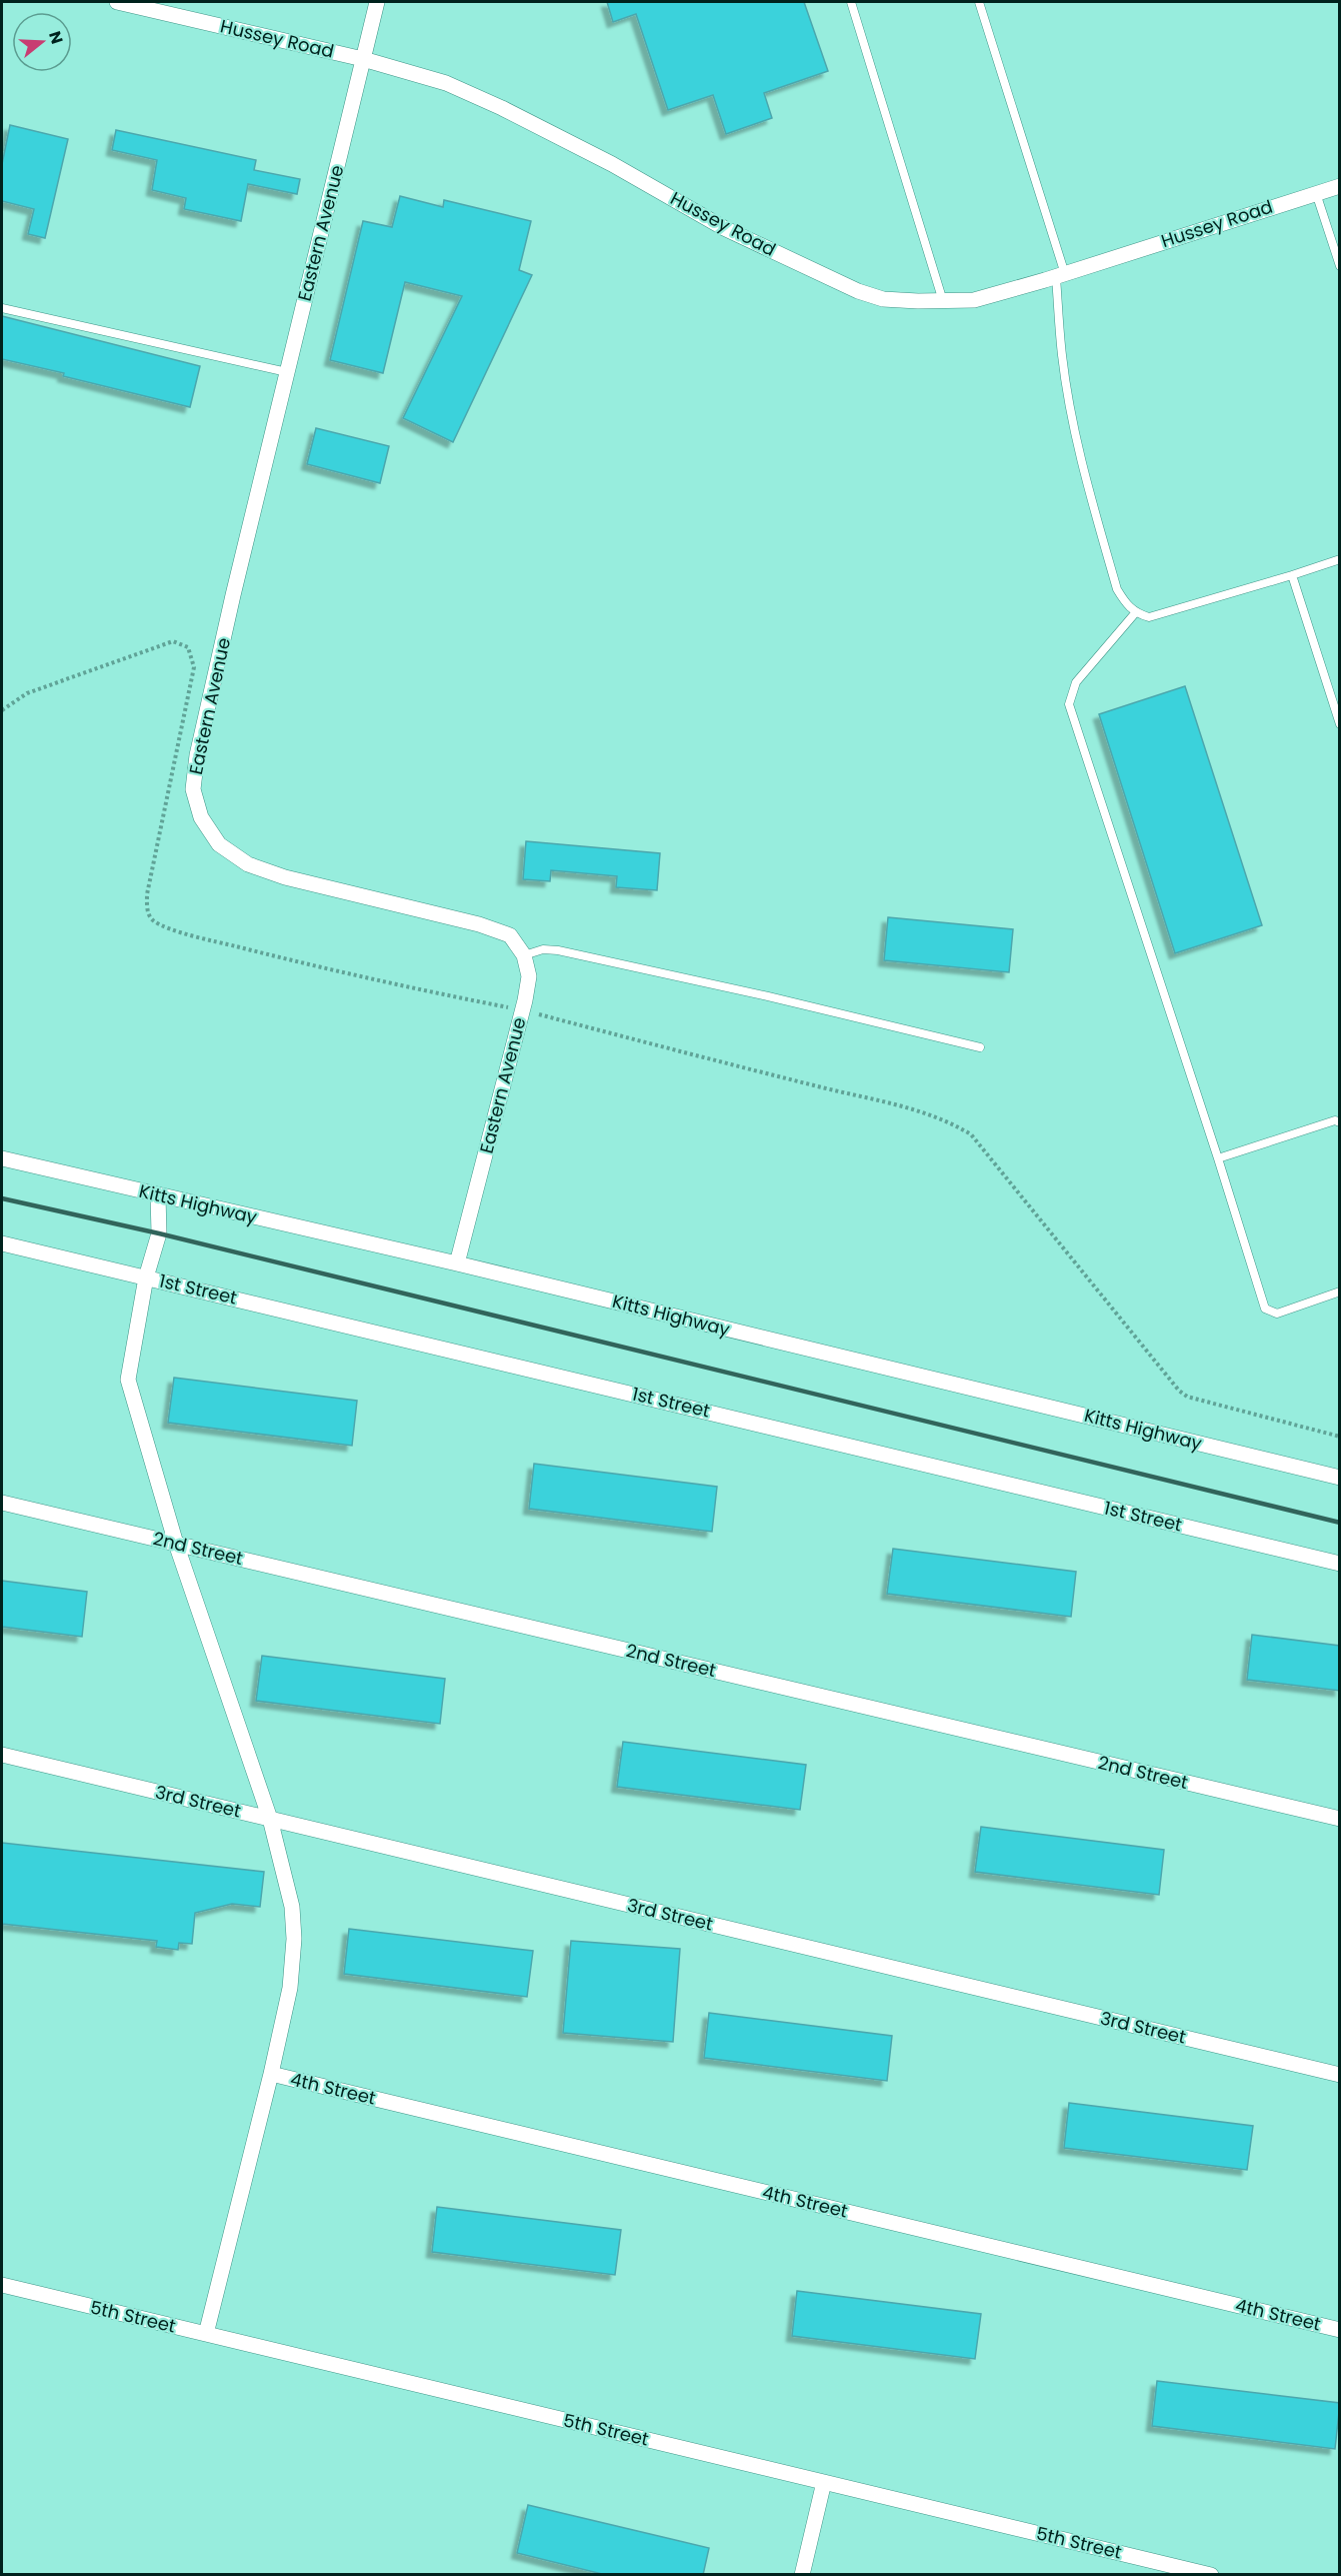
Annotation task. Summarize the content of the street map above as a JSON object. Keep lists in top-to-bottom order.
{
  "streets": {
    "street": [
      "Hussey Road",
      "Eastern Avenue",
      "Kitts Highway",
      "1st Street",
      "2nd Street",
      "3rd Street",
      "4th Street",
      "5th Street"
    ]
  },
  "crossings": [
    ["Hussey Road", "Eastern Avenue"],
    ["Eastern Avenue", "Kitts Highway"]
  ],
  "north": "right"
}
